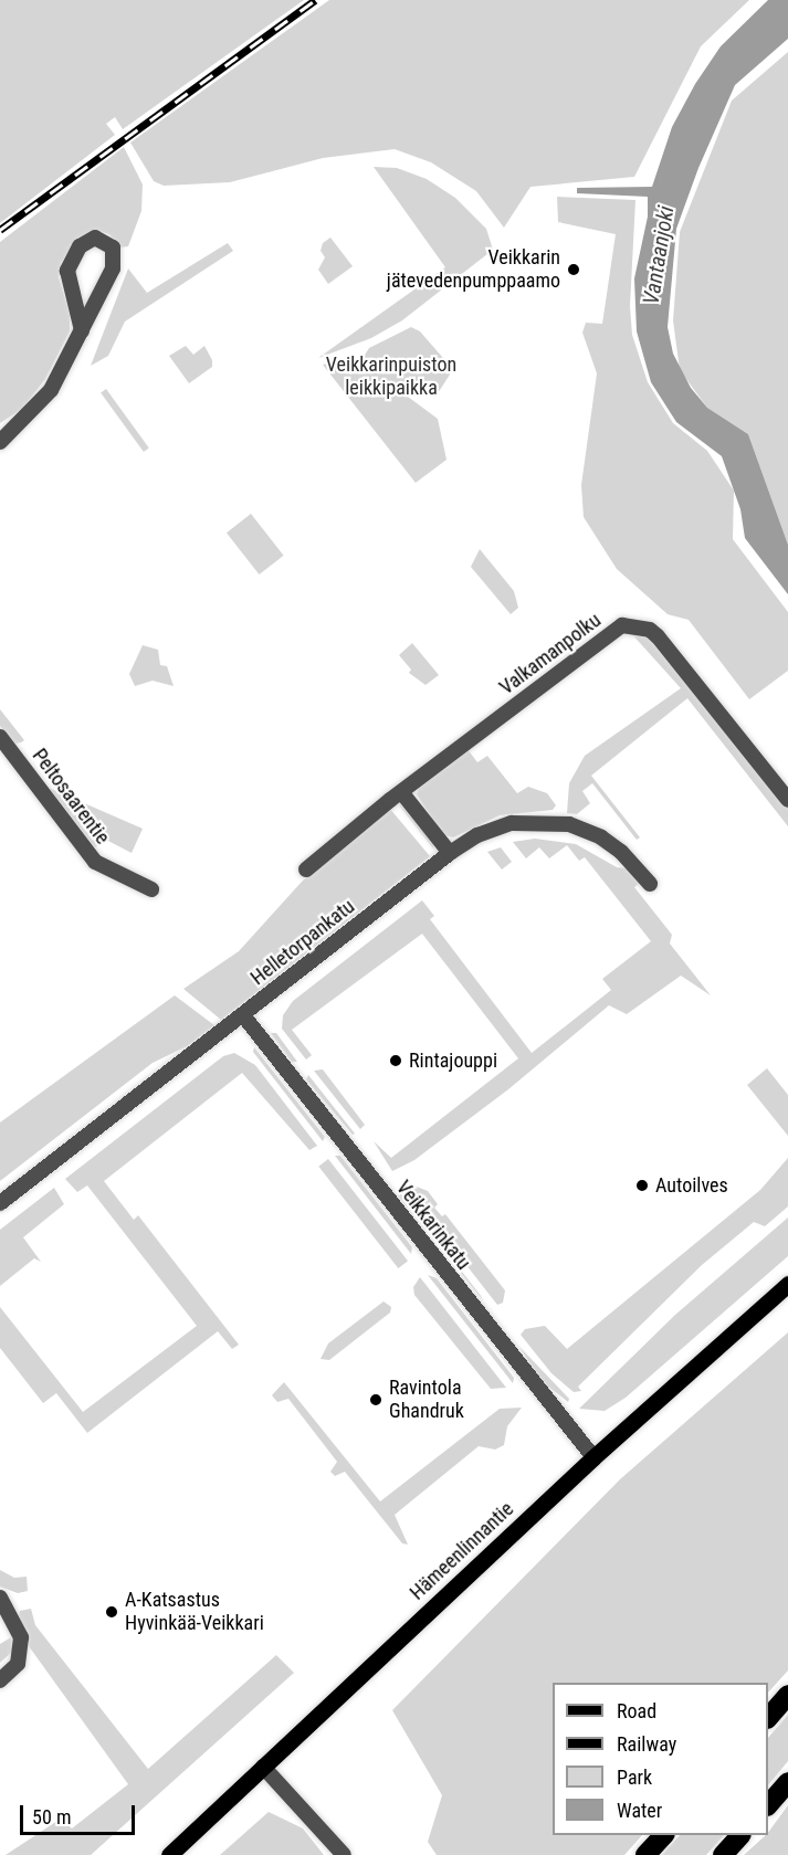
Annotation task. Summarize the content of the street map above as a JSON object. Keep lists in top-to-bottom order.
{
  "streets": {
    "main road": ["Hämeenlinnantie"],
    "street": [
      "Valkamanpolku",
      "Peltosaarentie",
      "Helletorpankatu",
      "Veikkarinkatu"
    ]
  },
  "crossings": [
    ["Helletorpankatu", "Veikkarinkatu"],
    ["Veikkarinkatu", "Hämeenlinnantie"]
  ],
  "water": ["Vantaanjoki"],
  "parks": ["Veikkarinpuiston leikkipaikka"],
  "places": [
    "Veikkarin jätevedenpumppaamo",
    "Rintajouppi",
    "Autoilves",
    "Ravintola Ghandruk",
    "A-Katsastus Hyvinkää-Veikkari"
  ],
  "legend": [
    "Road",
    "Railway",
    "Park",
    "Water"
  ],
  "scale_bar": "50 m"
}
